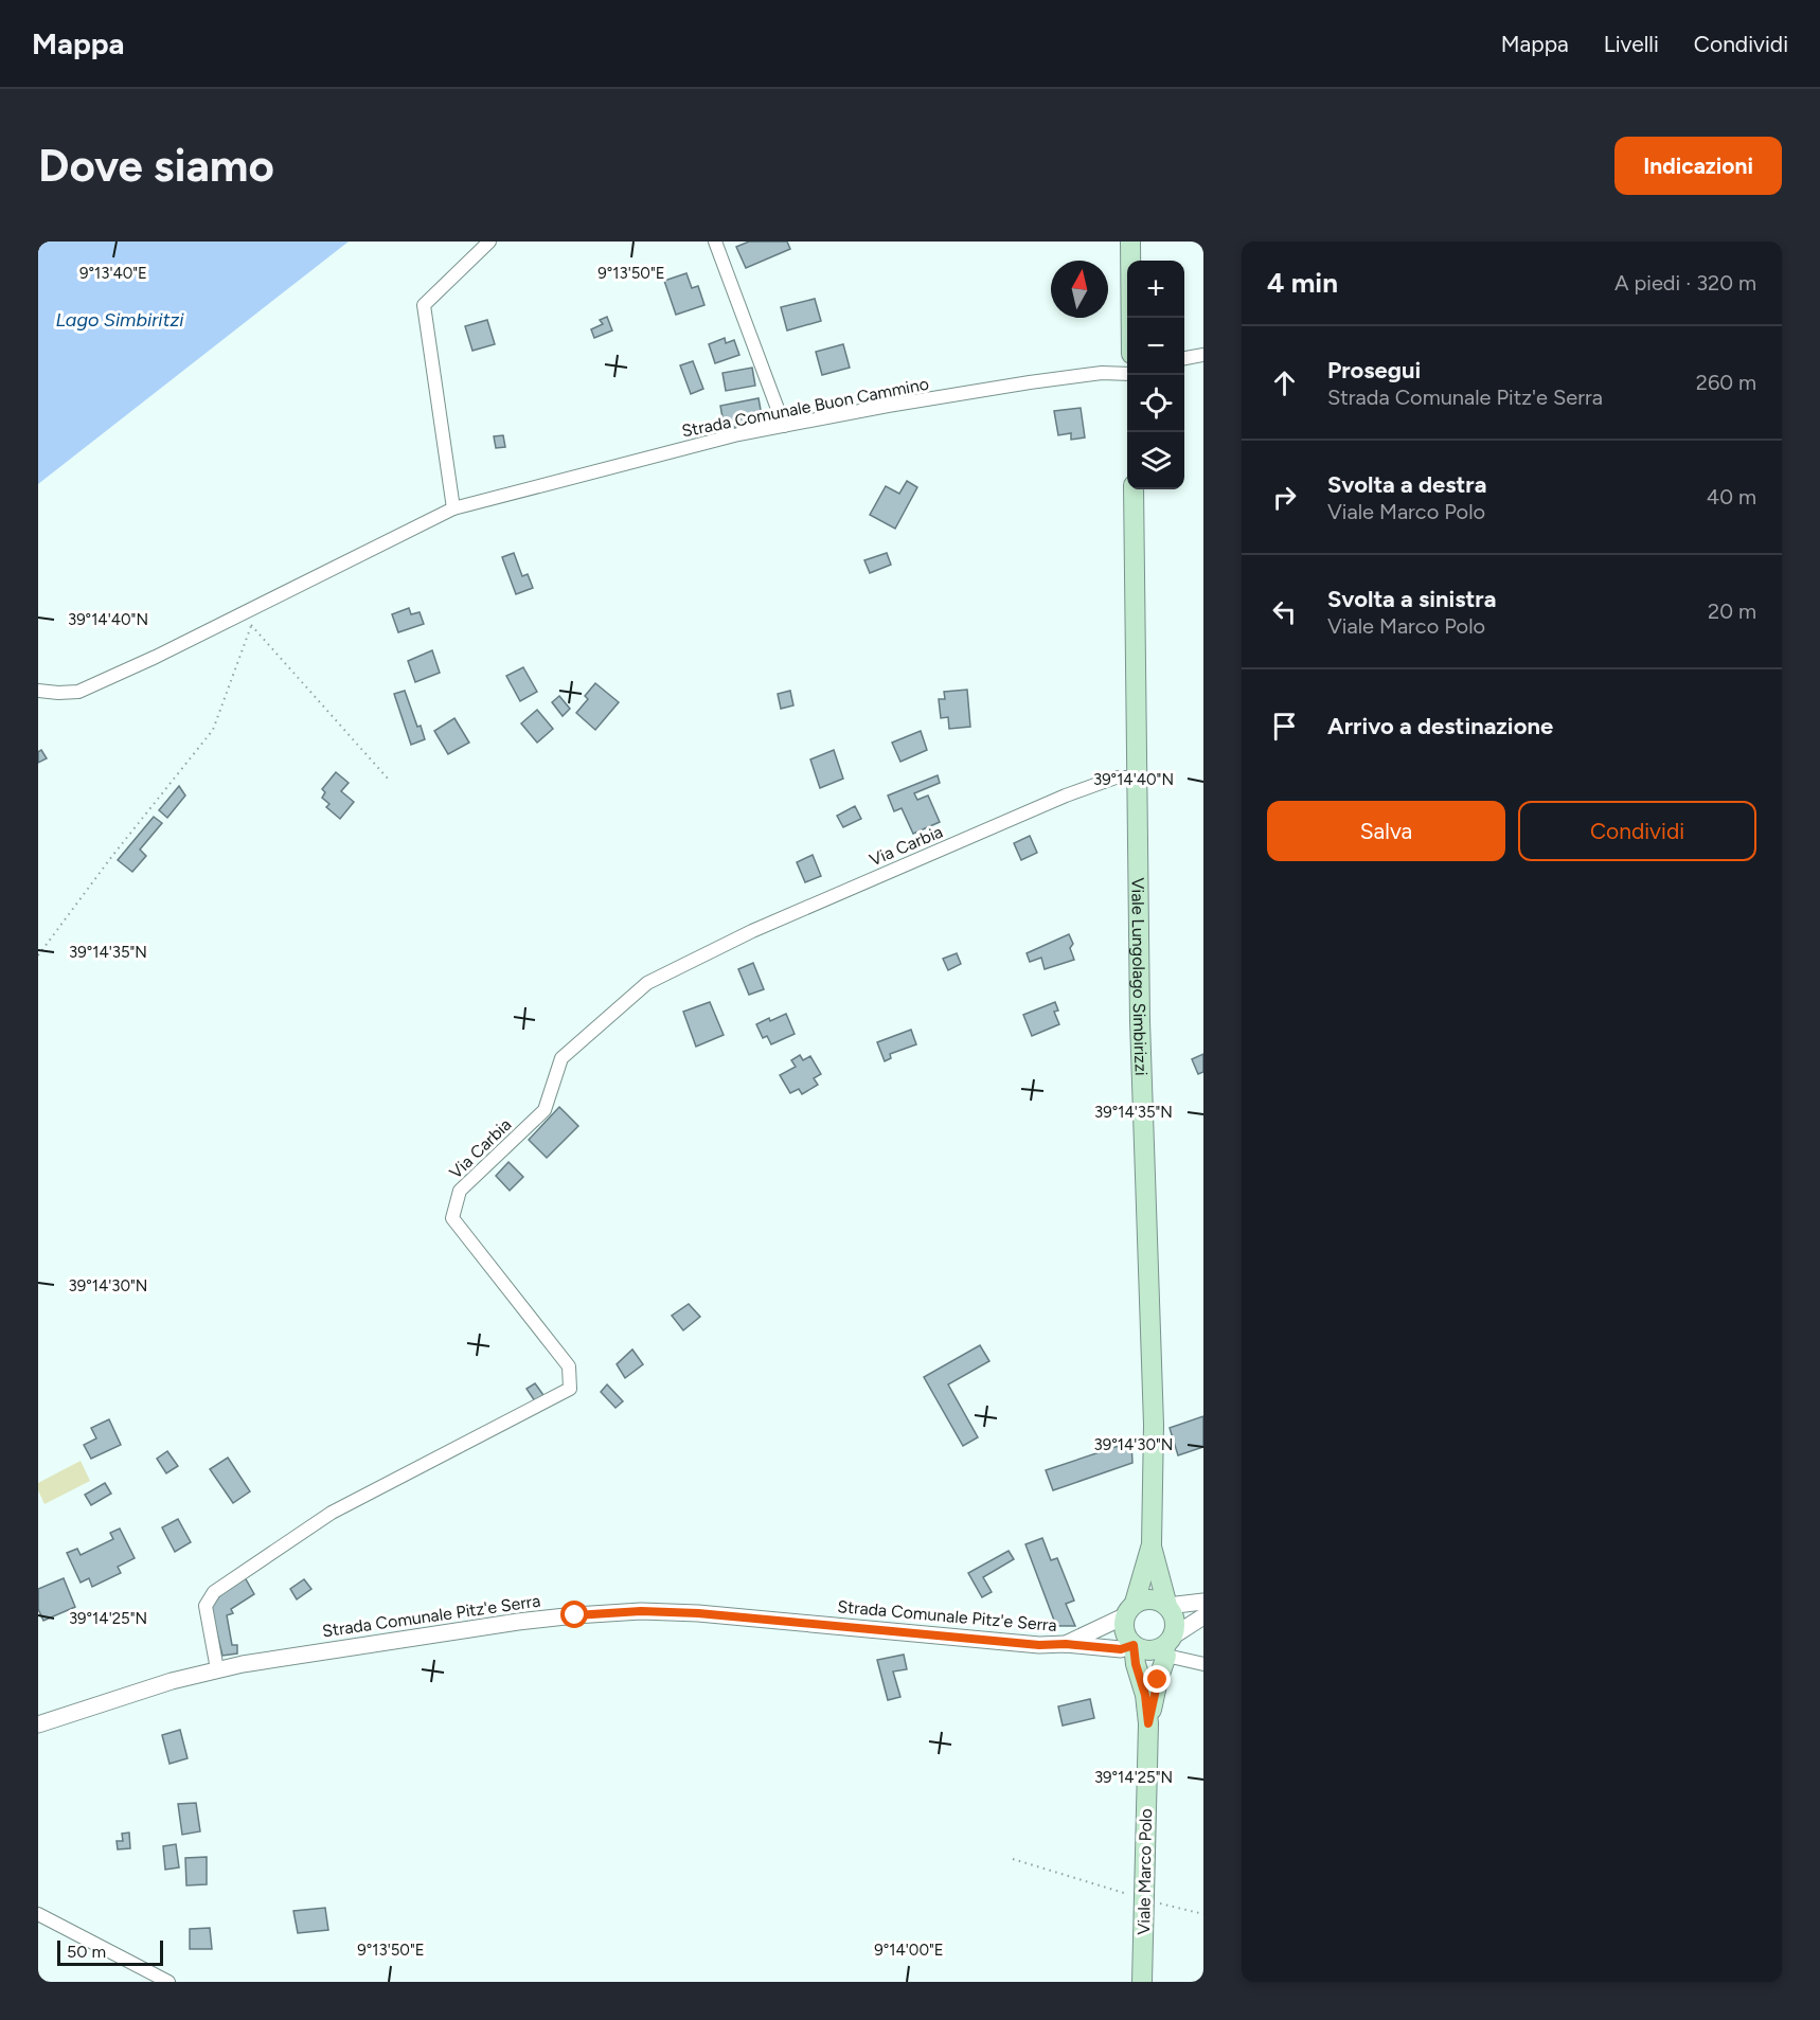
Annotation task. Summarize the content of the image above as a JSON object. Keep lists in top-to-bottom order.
{
  "streets": {
    "main road": ["Viale Lungolago Simbirizzi", "Viale Marco Polo"],
    "street": ["Strada Comunale Buon Cammino", "Via Carbia", "Strada Comunale Pitz'e Serra"]
  },
  "crossings": [
    ["Via Carbia", "Viale Lungolago Simbirizzi"],
    ["Via Carbia", "Strada Comunale Pitz'e Serra"],
    ["Viale Lungolago Simbirizzi", "Strada Comunale Pitz'e Serra"],
    ["Viale Lungolago Simbirizzi", "Viale Marco Polo"],
    ["Strada Comunale Pitz'e Serra", "Viale Marco Polo"]
  ],
  "water": ["Lago Simbiritzi"],
  "scale_bar": "50 m",
  "north": "top",
  "page": {
    "header": "Mappa",
    "nav": ["Mappa", "Livelli", "Condividi"],
    "buttons": [
      "Indicazioni",
      ["Salva", "Condividi"]
    ],
    "title": "Dove siamo",
    "heading": ["4 min", "A piedi · 320 m"],
    "map_buttons": ["+", "−"],
    "list": [
      ["Prosegui", "Strada Comunale Pitz'e Serra", "260 m"],
      ["Svolta a destra", "Viale Marco Polo", "40 m"],
      ["Svolta a sinistra", "Viale Marco Polo", "20 m"],
      "Arrivo a destinazione"
    ],
    "scale": "50 m"
  },
  "coordinates": [
    "9°13'40\"E",
    "9°13'50\"E",
    "39°14'40\"N",
    "39°14'35\"N",
    "39°14'30\"N",
    "39°14'25\"N",
    "9°14'00\"E"
  ]
}
